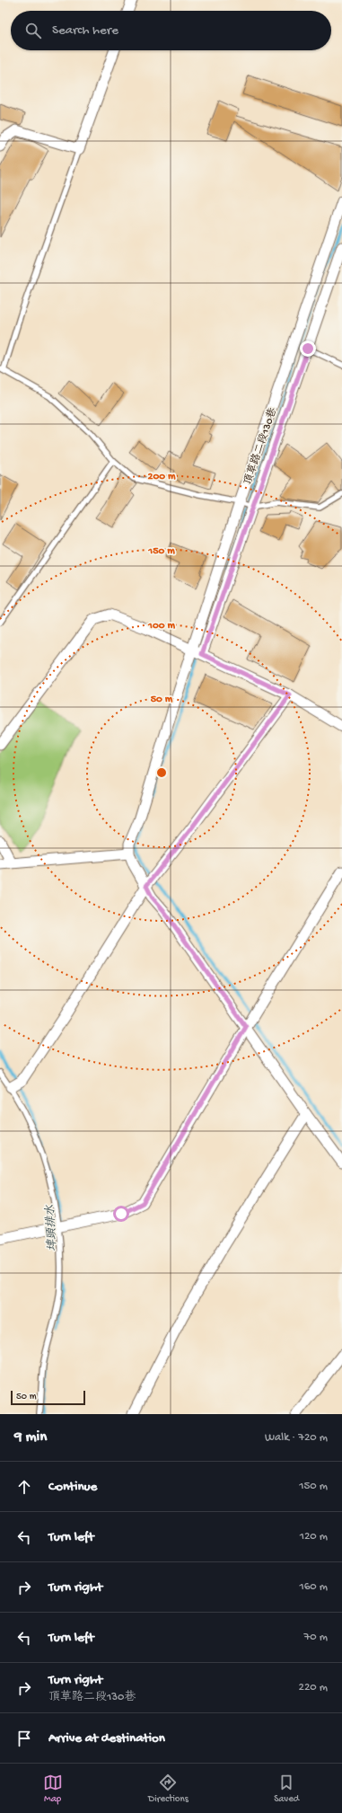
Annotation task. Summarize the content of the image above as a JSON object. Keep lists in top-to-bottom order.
{
  "streets": {
    "street": ["頂草路二段130巷"]
  },
  "water": ["埤頭排水"],
  "scale_bar": "50 m",
  "page": {
    "search": "Search here",
    "scale": "50 m",
    "heading": ["9 min", "Walk · 720 m"],
    "list": [
      ["Continue", "150 m"],
      ["Turn left", "120 m"],
      ["Turn right", "160 m"],
      ["Turn left", "70 m"],
      ["Turn right", "頂草路二段130巷", "220 m"],
      "Arrive at destination"
    ],
    "nav": ["Map", "Directions", "Saved"]
  },
  "rings": [
    "200 m",
    "150 m",
    "100 m",
    "50 m"
  ]
}
